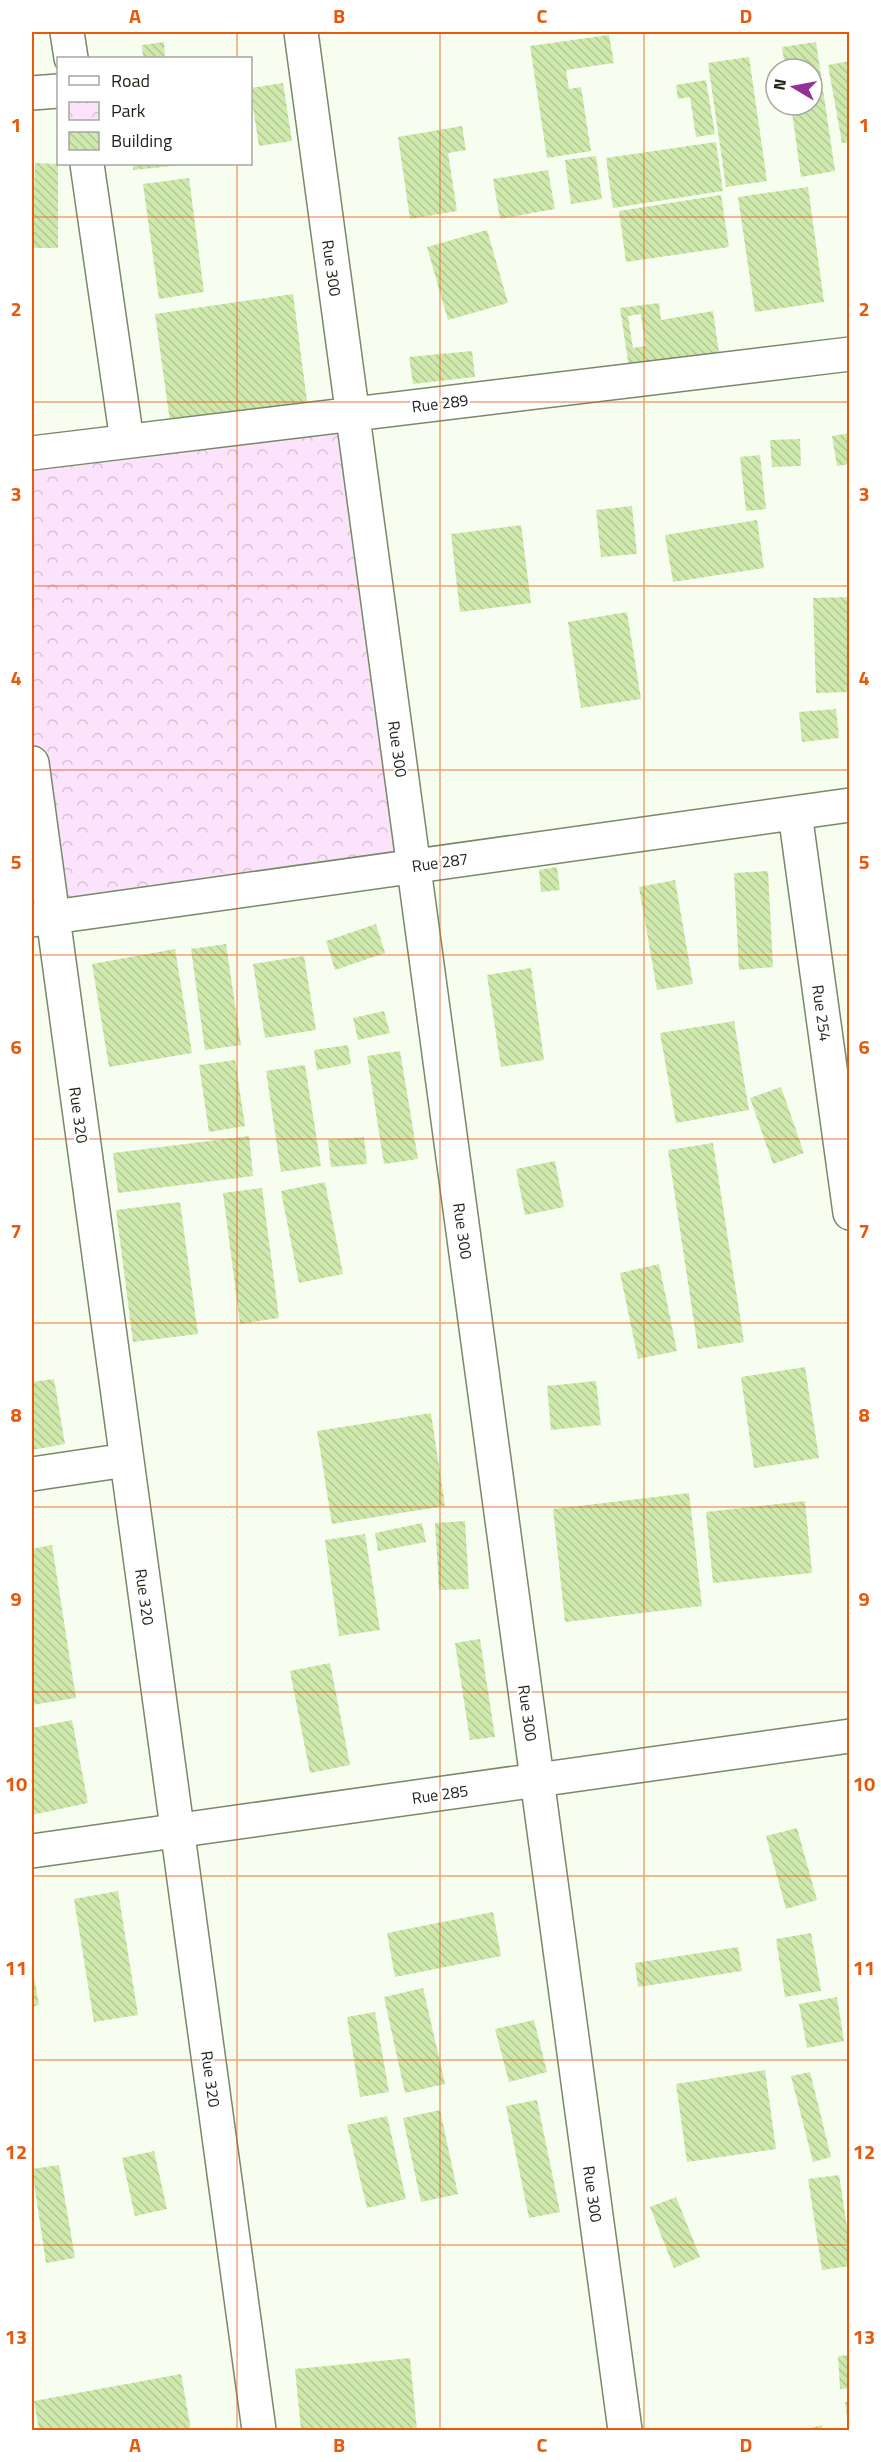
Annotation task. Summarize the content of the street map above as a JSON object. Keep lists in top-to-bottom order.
{
  "streets": {
    "street": [
      "Rue 300",
      "Rue 289",
      "Rue 287",
      "Rue 254",
      "Rue 320",
      "Rue 285"
    ]
  },
  "crossings": [
    ["Rue 300", "Rue 289"],
    ["Rue 300", "Rue 287"],
    ["Rue 300", "Rue 285"],
    ["Rue 287", "Rue 254"],
    ["Rue 287", "Rue 320"],
    ["Rue 320", "Rue 285"]
  ],
  "legend": ["Road", "Park", "Building"],
  "north": "left",
  "grid": {
    "columns": [
      "A",
      "B",
      "C",
      "D"
    ],
    "rows": [
      "1",
      "2",
      "3",
      "4",
      "5",
      "6",
      "7",
      "8",
      "9",
      "10",
      "11",
      "12",
      "13"
    ]
  }
}
